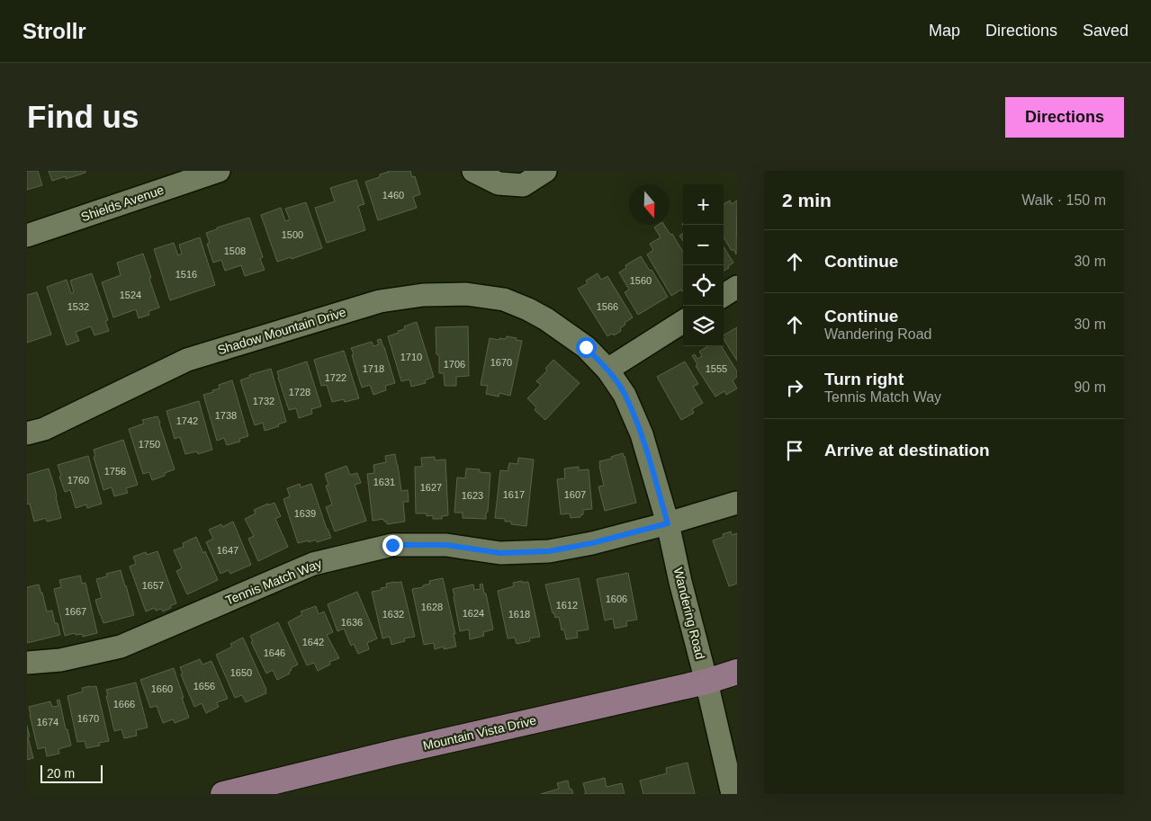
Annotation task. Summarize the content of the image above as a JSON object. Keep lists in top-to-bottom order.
{
  "streets": {
    "main road": ["Mountain Vista Drive"],
    "street": [
      "Shields Avenue",
      "Shadow Mountain Drive",
      "Tennis Match Way",
      "Wandering Road"
    ]
  },
  "crossings": [
    ["Shadow Mountain Drive", "Wandering Road"],
    ["Tennis Match Way", "Wandering Road"],
    ["Wandering Road", "Mountain Vista Drive"]
  ],
  "house_numbers": [
    "1460",
    "1500",
    "1508",
    "1516",
    "1560",
    "1524",
    "1532",
    "1566",
    "1710",
    "1670",
    "1706",
    "1718",
    "1555",
    "1722",
    "1728",
    "1732",
    "1738",
    "1742",
    "1750",
    "1756",
    "1760",
    "1631",
    "1627",
    "1617",
    "1607",
    "1623",
    "1639",
    "1647",
    "1657",
    "1606",
    "1612",
    "1628",
    "1667",
    "1624",
    "1632",
    "1618",
    "1636",
    "1642",
    "1646",
    "1650",
    "1656",
    "1660",
    "1666",
    "1670",
    "1674"
  ],
  "scale_bar": "20 m",
  "north": "bottom",
  "page": {
    "header": "Strollr",
    "nav": ["Map", "Directions", "Saved"],
    "buttons": "Directions",
    "title": "Find us",
    "heading": ["2 min", "Walk · 150 m"],
    "map_buttons": ["+", "−"],
    "list": [
      ["Continue", "30 m"],
      ["Continue", "Wandering Road", "30 m"],
      ["Turn right", "Tennis Match Way", "90 m"],
      "Arrive at destination"
    ],
    "scale": "20 m"
  }
}
